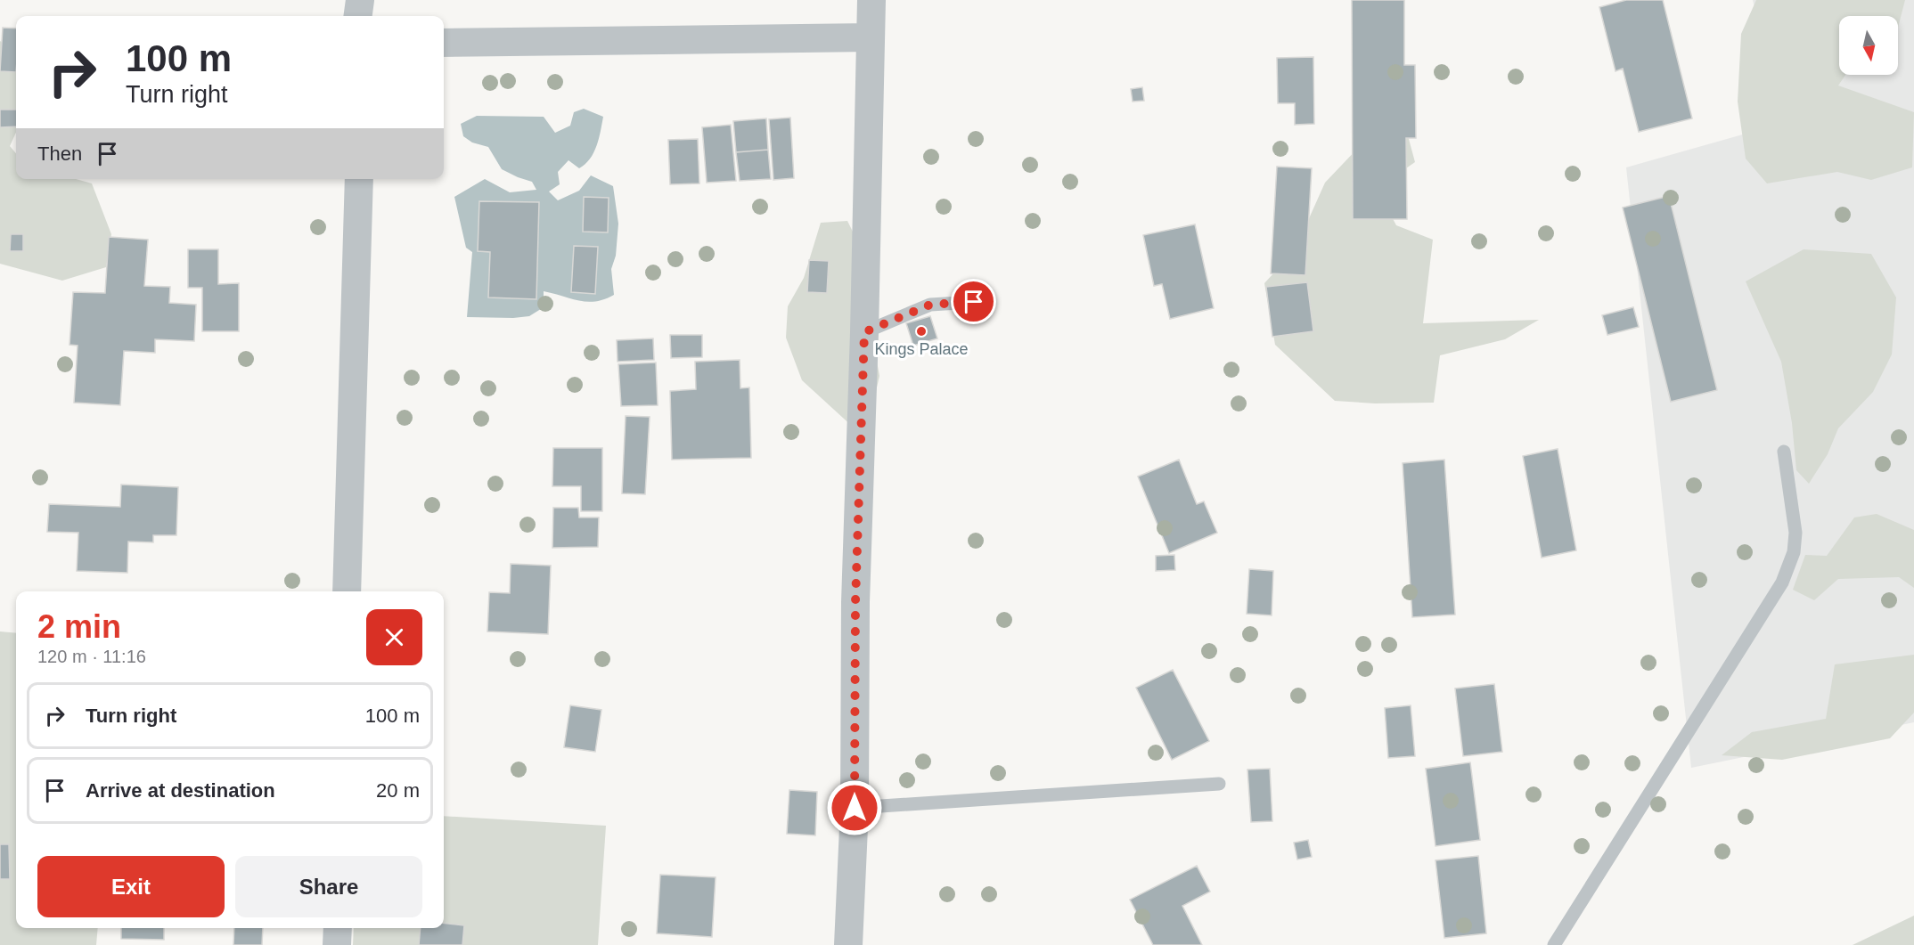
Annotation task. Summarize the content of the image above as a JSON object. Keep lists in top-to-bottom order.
{
  "places": ["Kings Palace"],
  "north": "bottom",
  "page": {
    "turn": ["100 m", "Turn right"],
    "then": "Then",
    "heading": ["2 min", "120 m · 11:16"],
    "list": [
      {
        "name": "Turn right",
        "value": "100 m"
      },
      {
        "name": "Arrive at destination",
        "value": "20 m"
      }
    ],
    "buttons": ["Exit", "Share"]
  }
}
